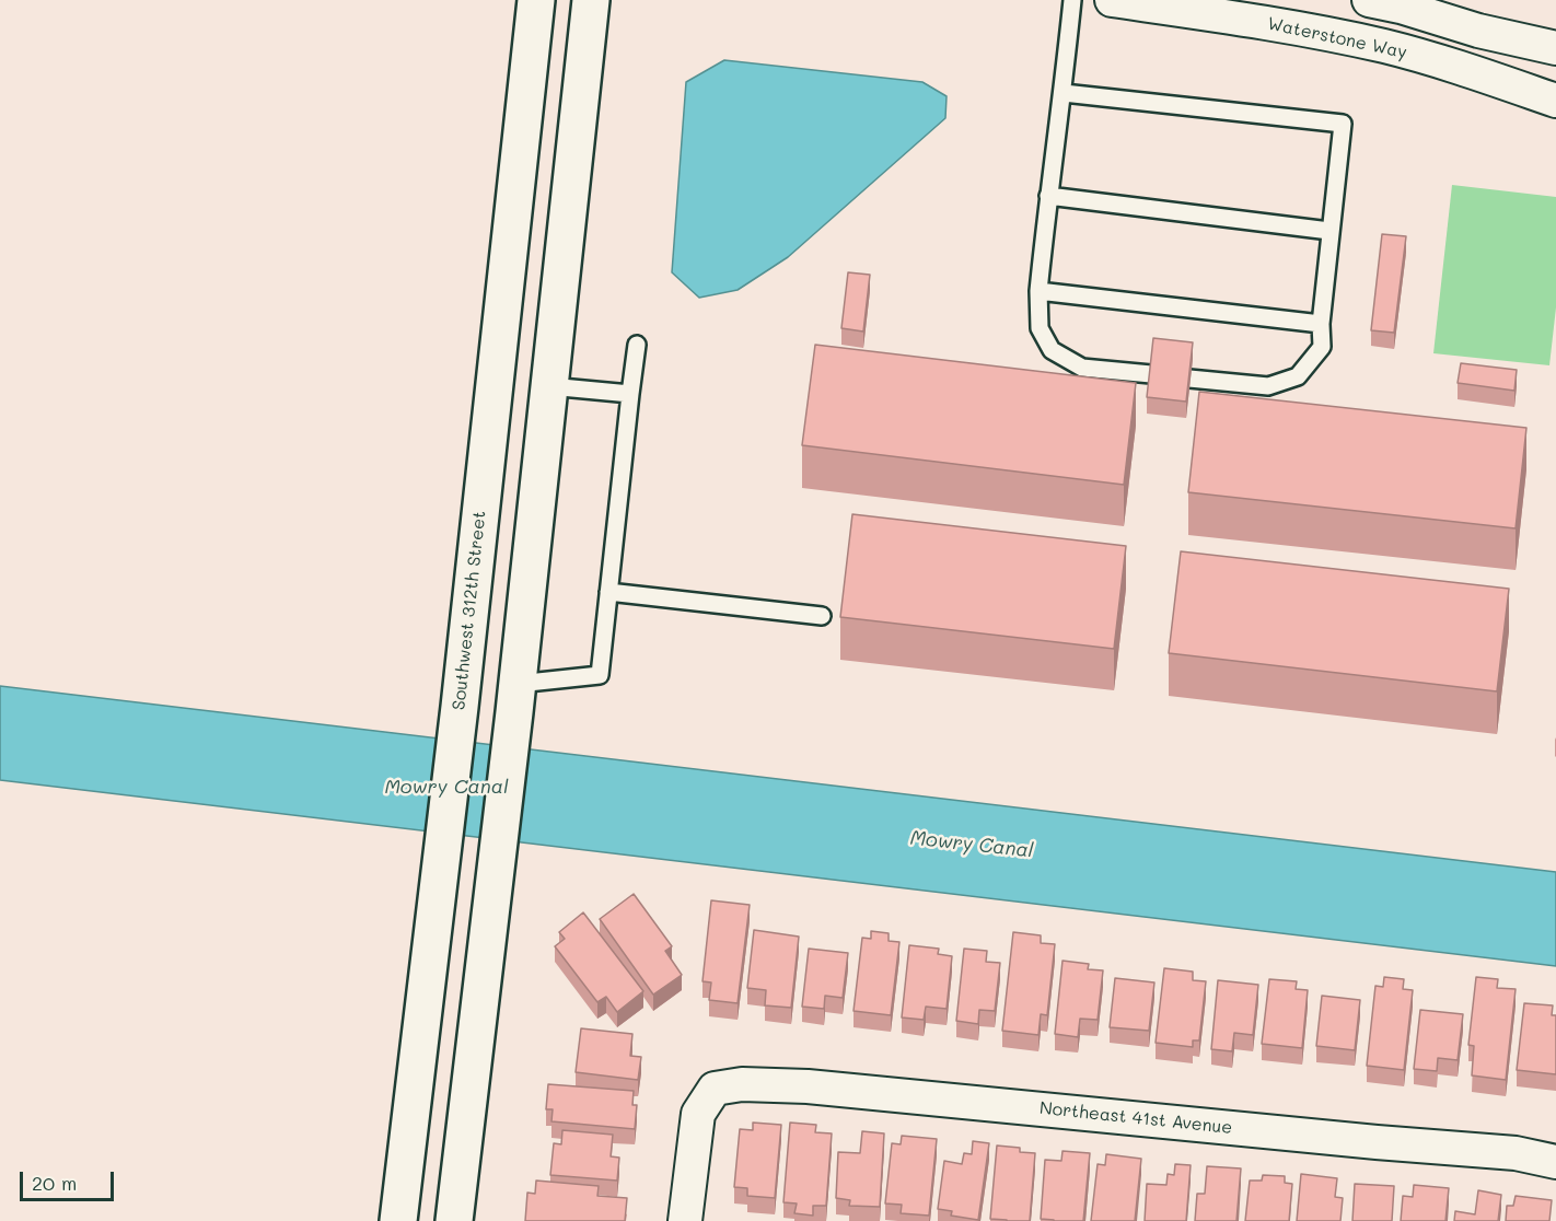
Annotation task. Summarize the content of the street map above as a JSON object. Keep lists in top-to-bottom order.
{
  "streets": {
    "main road": ["Southwest 312th Street"],
    "street": ["Waterstone Way", "Northeast 41st Avenue"]
  },
  "water": ["Mowry Canal"],
  "scale_bar": "20 m"
}
